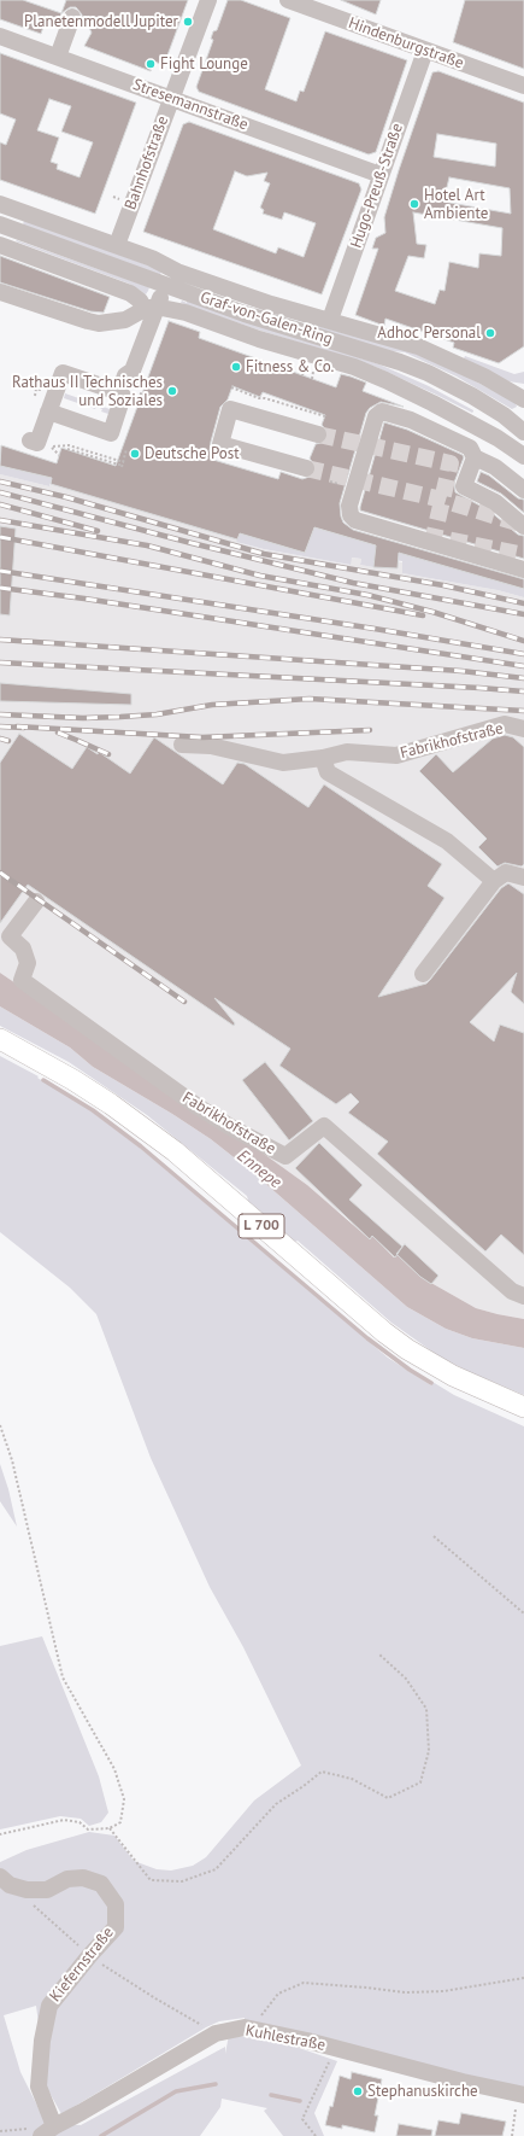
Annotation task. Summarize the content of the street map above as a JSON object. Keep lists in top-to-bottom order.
{
  "streets": {
    "main road": ["L 700"],
    "street": [
      "Hindenburgstraße",
      "Stresemannstraße",
      "Bahnhofstraße",
      "Hugo-Preuß-Straße",
      "Graf-von-Galen-Ring",
      "Fabrikhofstraße",
      "Kiefernstraße",
      "Kuhlestraße"
    ]
  },
  "crossings": [
    ["Hindenburgstraße", "Hugo-Preuß-Straße"],
    ["Stresemannstraße", "Bahnhofstraße"],
    ["Stresemannstraße", "Hugo-Preuß-Straße"],
    ["Bahnhofstraße", "Graf-von-Galen-Ring"],
    ["Hugo-Preuß-Straße", "Graf-von-Galen-Ring"],
    ["Kiefernstraße", "Kuhlestraße"]
  ],
  "water": ["Ennepe"],
  "places": [
    "Planetenmodell Jupiter",
    "Fight Lounge",
    "Hotel Art Ambiente",
    "Adhoc Personal",
    "Fitness & Co.",
    "Rathaus II Technisches und Soziales",
    "Deutsche Post",
    "Stephanuskirche"
  ]
}
